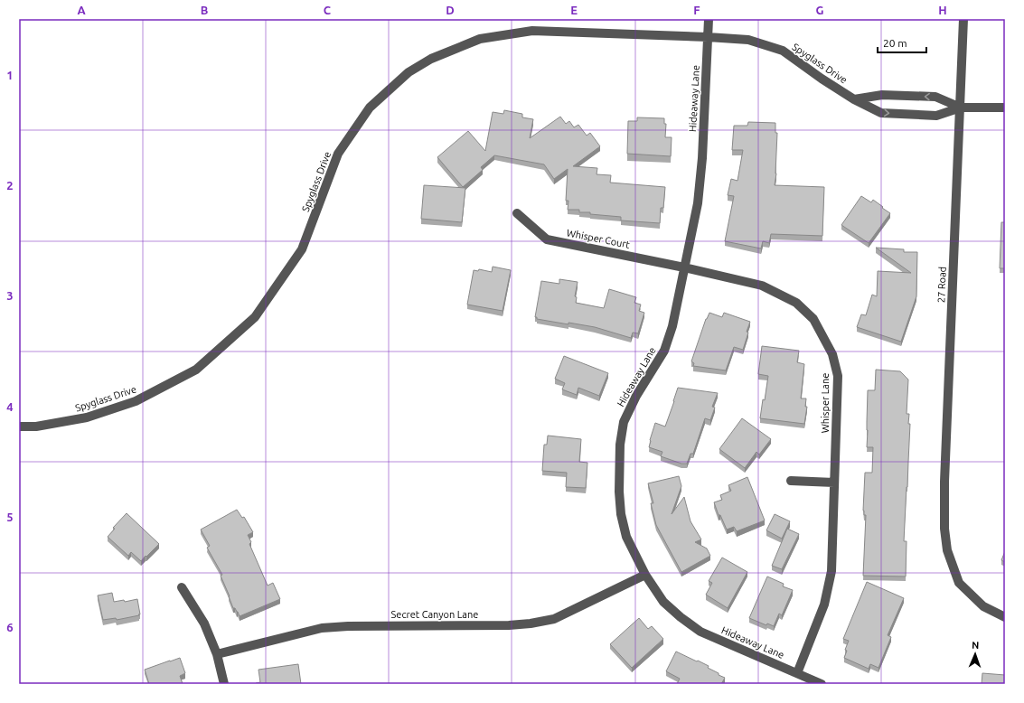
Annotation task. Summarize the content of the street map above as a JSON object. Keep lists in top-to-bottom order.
{
  "streets": {
    "street": [
      "Spyglass Drive",
      "Hideaway Lane",
      "Whisper Court",
      "27 Road",
      "Whisper Lane",
      "Secret Canyon Lane"
    ]
  },
  "crossings": [
    ["Spyglass Drive", "Hideaway Lane"],
    ["Spyglass Drive", "27 Road"],
    ["Hideaway Lane", "Whisper Court"],
    ["Hideaway Lane", "Whisper Lane"],
    ["Hideaway Lane", "Secret Canyon Lane"],
    ["Whisper Court", "Whisper Lane"]
  ],
  "scale_bar": "20 m",
  "north": "top",
  "grid": {
    "columns": [
      "A",
      "B",
      "C",
      "D",
      "E",
      "F",
      "G",
      "H"
    ],
    "rows": [
      "1",
      "2",
      "3",
      "4",
      "5",
      "6"
    ]
  }
}
